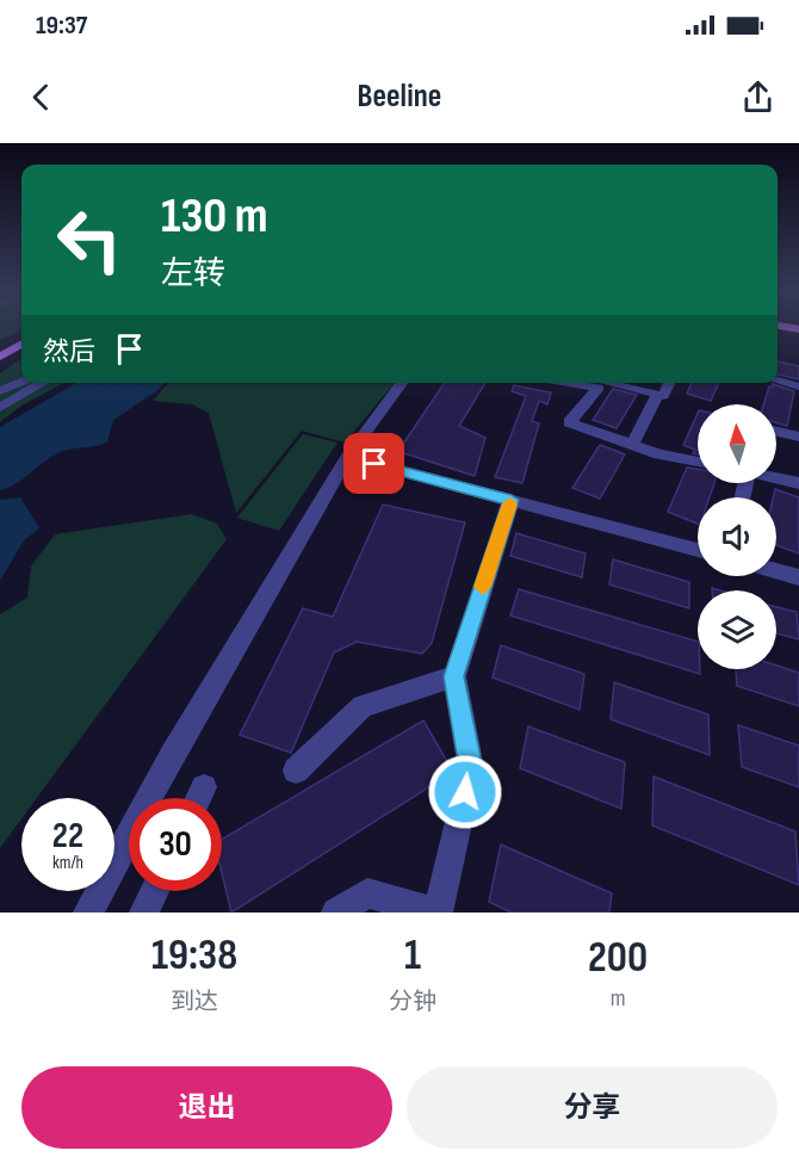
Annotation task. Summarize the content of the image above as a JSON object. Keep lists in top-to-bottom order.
{
  "north": "top",
  "page": {
    "status": "19:37",
    "header": "Beeline",
    "turn": ["130 m", "左转"],
    "then": "然后",
    "speed": "22 km/h",
    "limit": "30",
    "eta": [
      "19:38",
      "到达",
      "1",
      "分钟",
      "200",
      "m"
    ],
    "buttons": ["退出", "分享"]
  }
}
